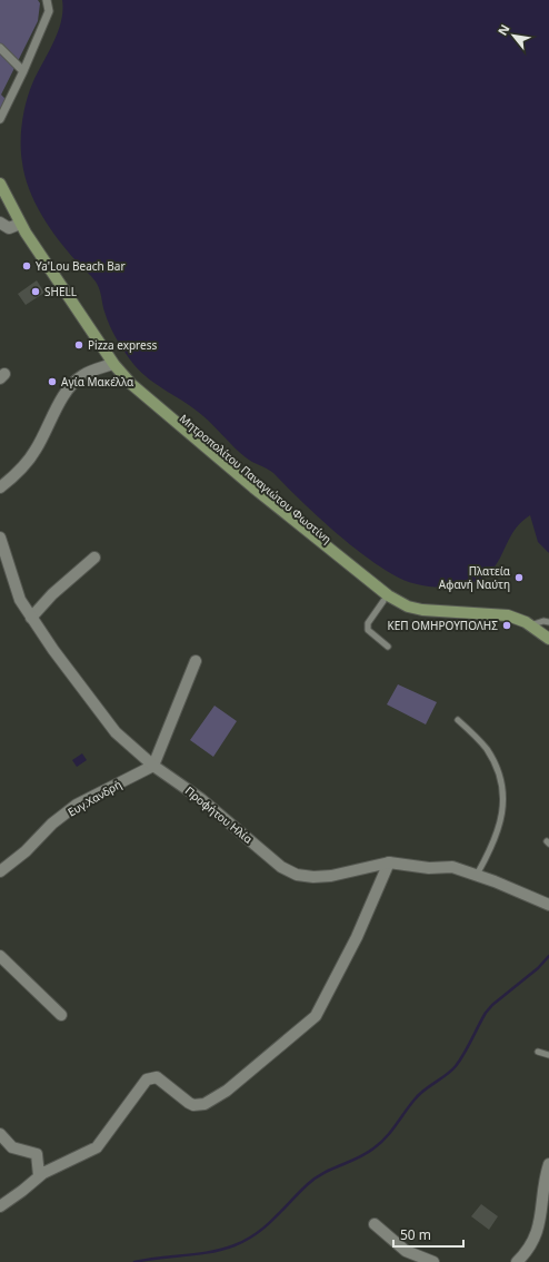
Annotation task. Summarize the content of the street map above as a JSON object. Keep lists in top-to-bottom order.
{
  "streets": {
    "main road": ["Μητροπολίτου Παναγιώτου Φωστίνη"],
    "street": ["Ευγ.Χανδρή", "Προφήτου Ηλία"]
  },
  "crossings": [
    ["Ευγ.Χανδρή", "Προφήτου Ηλία"]
  ],
  "places": [
    "Ya'Lou Beach Bar",
    "SHELL",
    "Pizza express",
    "Αγία Μακέλλα",
    "Πλατεία Αφανή Ναύτη",
    "ΚΕΠ ΟΜΗΡΟΥΠΟΛΗΣ"
  ],
  "scale_bar": "50 m",
  "north": "top left"
}
